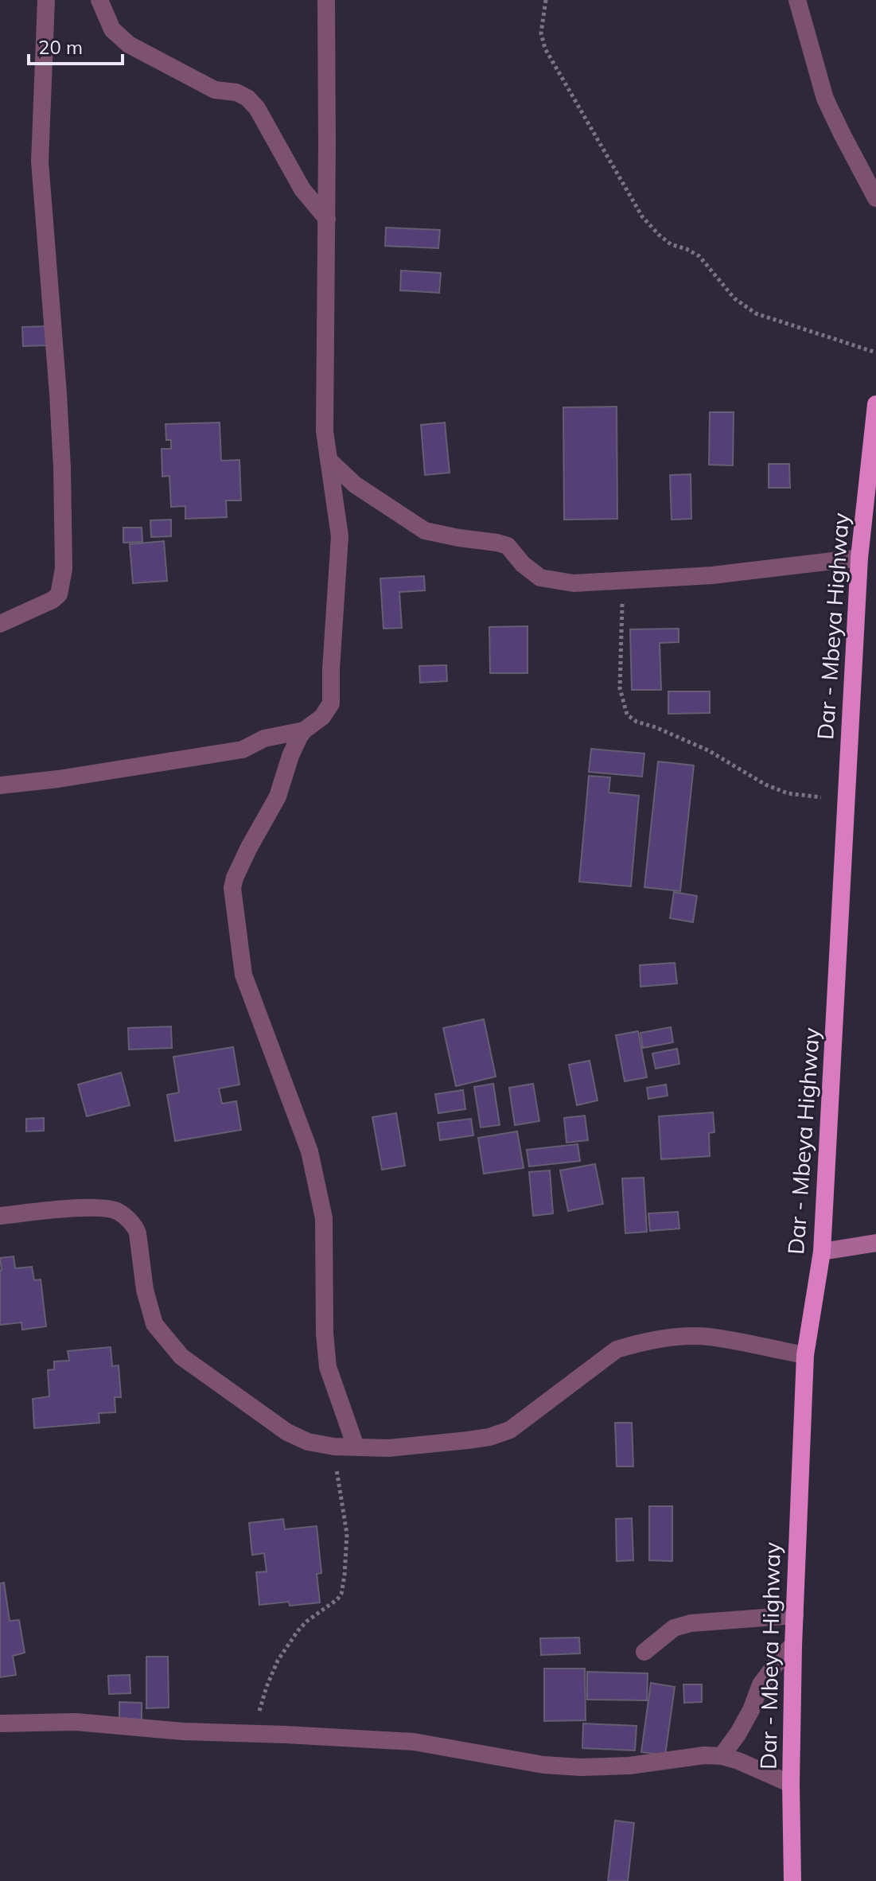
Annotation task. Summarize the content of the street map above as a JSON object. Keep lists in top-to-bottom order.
{
  "streets": {
    "highway": ["Dar - Mbeya Highway"]
  },
  "scale_bar": "20 m"
}
